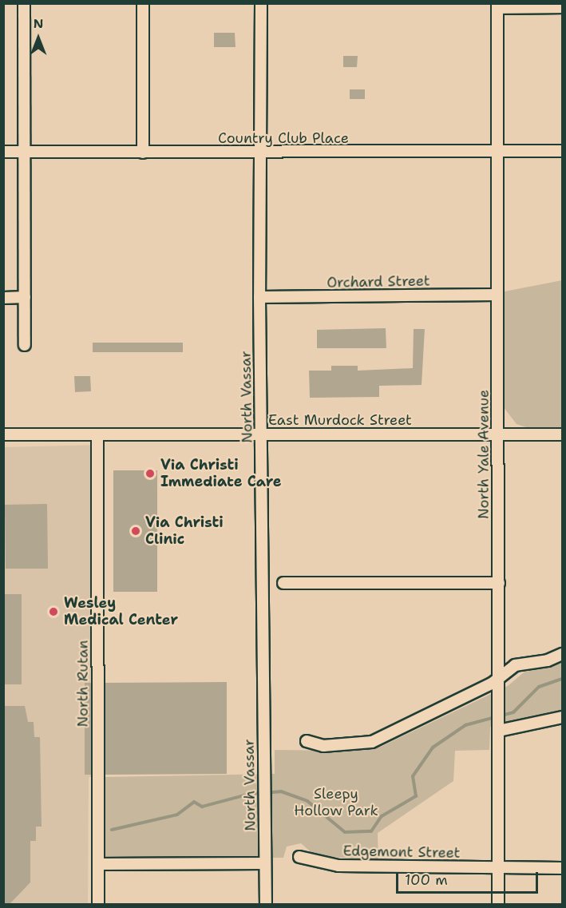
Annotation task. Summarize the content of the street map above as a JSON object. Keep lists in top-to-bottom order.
{
  "streets": {
    "street": [
      "Country Club Place",
      "Orchard Street",
      "North Vassar",
      "East Murdock Street",
      "North Yale Avenue",
      "North Rutan",
      "Edgemont Street"
    ]
  },
  "crossings": [
    ["Country Club Place", "North Vassar"],
    ["Country Club Place", "North Yale Avenue"],
    ["Orchard Street", "North Vassar"],
    ["Orchard Street", "North Yale Avenue"],
    ["North Vassar", "East Murdock Street"],
    ["East Murdock Street", "North Yale Avenue"],
    ["East Murdock Street", "North Rutan"],
    ["North Yale Avenue", "Edgemont Street"]
  ],
  "parks": ["Sleepy Hollow Park"],
  "places": ["Via Christi Immediate Care", "Via Christi Clinic", "Wesley Medical Center"],
  "scale_bar": "100 m",
  "north": "top"
}
